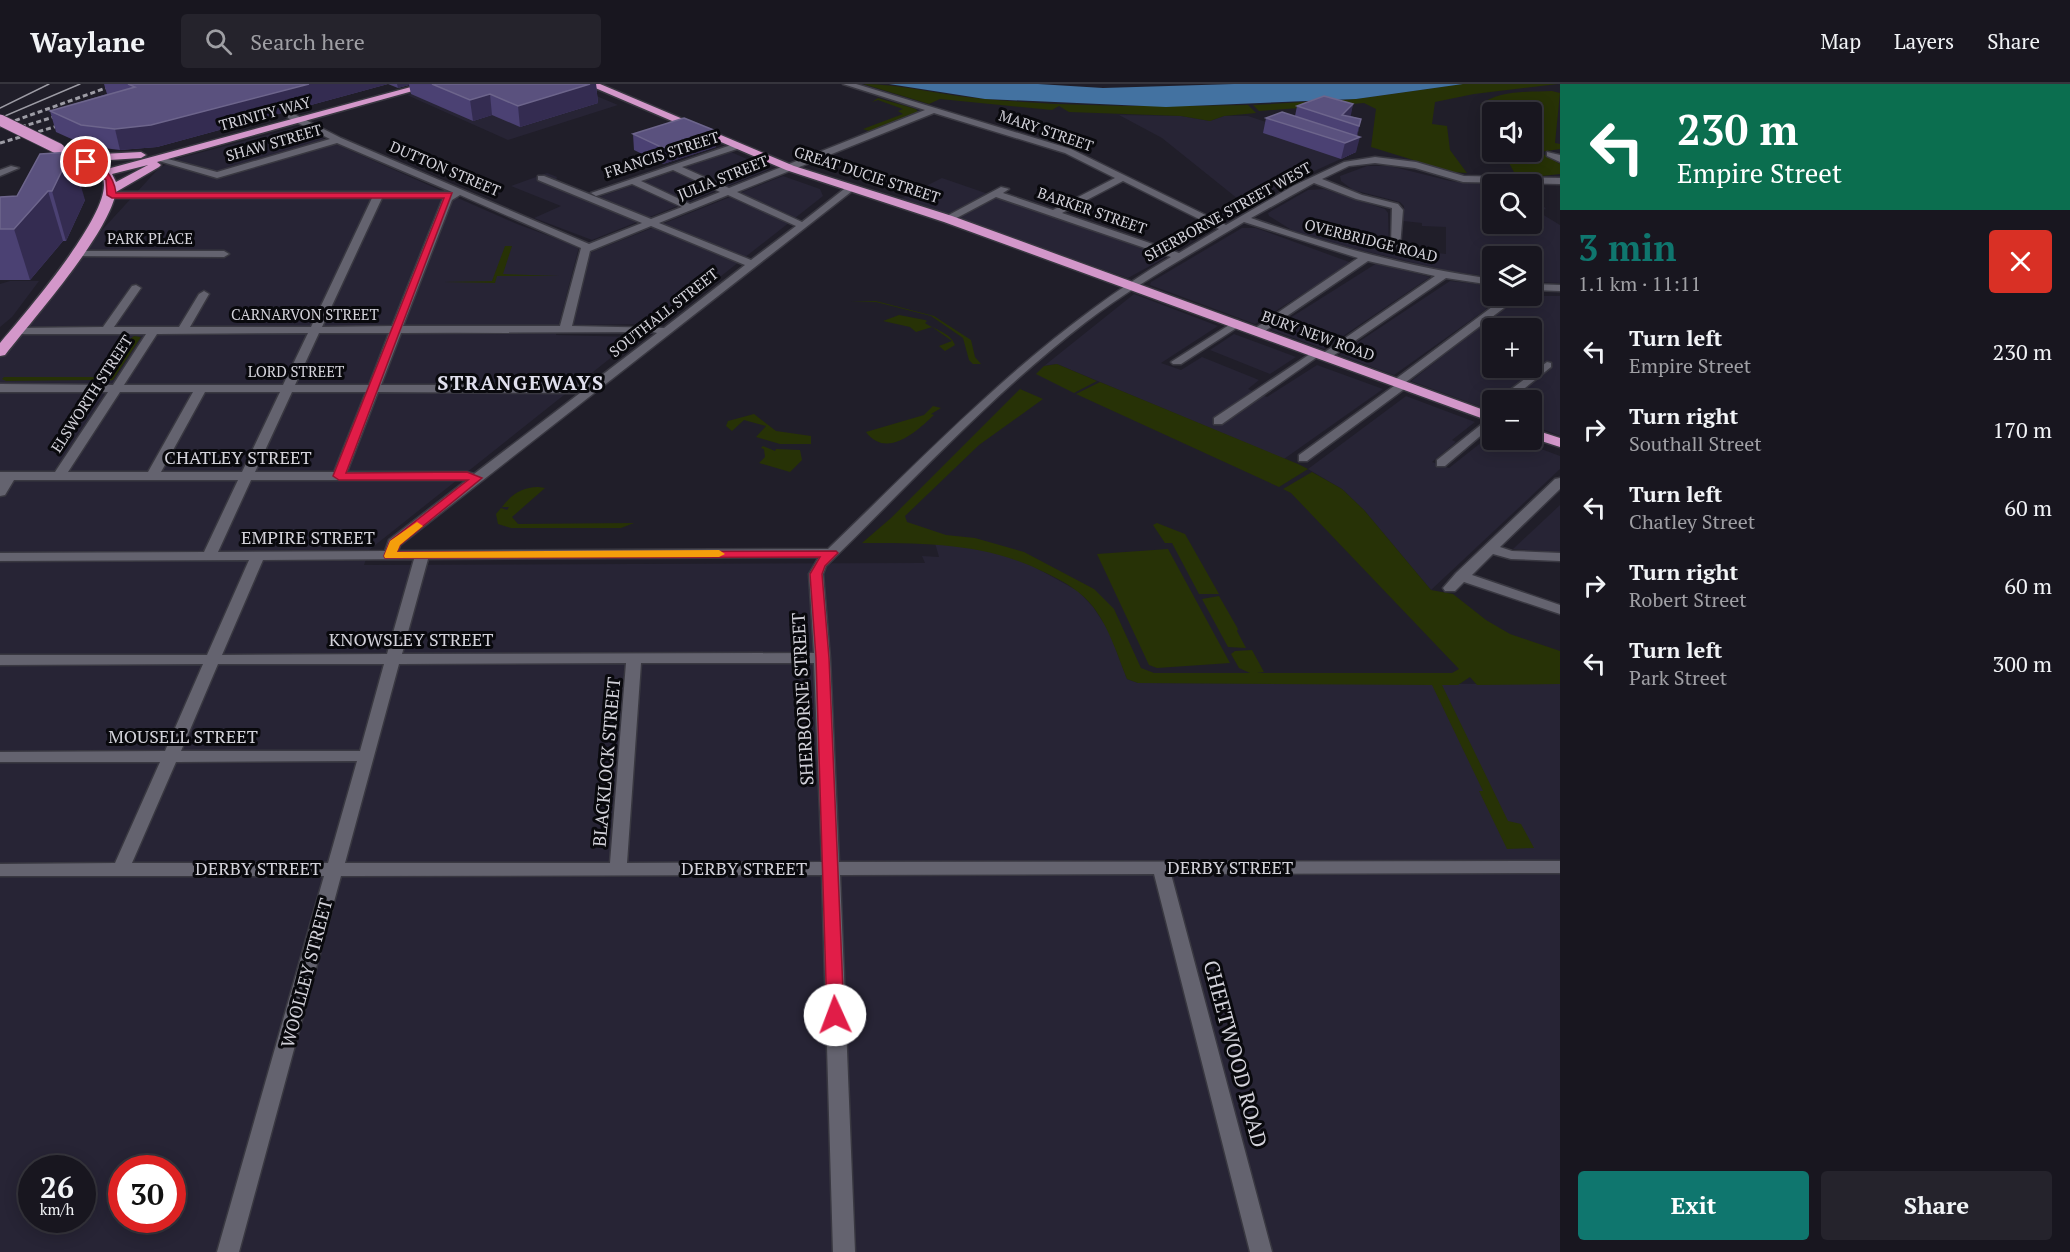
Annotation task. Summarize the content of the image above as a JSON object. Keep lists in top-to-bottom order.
{
  "streets": {
    "highway": ["TRINITY WAY", "GREAT DUCIE STREET", "BURY NEW ROAD"],
    "street": [
      "MARY STREET",
      "SHAW STREET",
      "FRANCIS STREET",
      "DUTTON STREET",
      "JULIA STREET",
      "BARKER STREET",
      "SHERBORNE STREET WEST",
      "PARK PLACE",
      "OVERBRIDGE ROAD",
      "SOUTHALL STREET",
      "CARNARVON STREET",
      "LORD STREET",
      "ELSWORTH STREET",
      "CHATLEY STREET",
      "EMPIRE STREET",
      "KNOWSLEY STREET",
      "SHERBORNE STREET",
      "MOUSELL STREET",
      "BLACKLOCK STREET",
      "DERBY STREET",
      "WOOLLEY STREET",
      "CHEETWOOD ROAD"
    ]
  },
  "crossings": [
    ["TRINITY WAY", "DUTTON STREET"],
    ["MARY STREET", "JULIA STREET"],
    ["MARY STREET", "SHERBORNE STREET WEST"],
    ["SHAW STREET", "DUTTON STREET"],
    ["FRANCIS STREET", "GREAT DUCIE STREET"],
    ["DUTTON STREET", "JULIA STREET"],
    ["GREAT DUCIE STREET", "JULIA STREET"],
    ["GREAT DUCIE STREET", "BARKER STREET"],
    ["GREAT DUCIE STREET", "SHERBORNE STREET WEST"],
    ["GREAT DUCIE STREET", "SOUTHALL STREET"],
    ["GREAT DUCIE STREET", "BURY NEW ROAD"],
    ["GREAT DUCIE STREET", "SHERBORNE STREET"],
    ["BARKER STREET", "SHERBORNE STREET WEST"],
    ["SHERBORNE STREET WEST", "OVERBRIDGE ROAD"],
    ["SHERBORNE STREET WEST", "BURY NEW ROAD"],
    ["SHERBORNE STREET WEST", "SHERBORNE STREET"],
    ["SOUTHALL STREET", "CARNARVON STREET"],
    ["SOUTHALL STREET", "LORD STREET"],
    ["SOUTHALL STREET", "CHATLEY STREET"],
    ["SOUTHALL STREET", "EMPIRE STREET"],
    ["CARNARVON STREET", "ELSWORTH STREET"],
    ["BURY NEW ROAD", "SHERBORNE STREET"],
    ["LORD STREET", "ELSWORTH STREET"],
    ["ELSWORTH STREET", "CHATLEY STREET"],
    ["EMPIRE STREET", "SHERBORNE STREET"],
    ["EMPIRE STREET", "WOOLLEY STREET"],
    ["KNOWSLEY STREET", "SHERBORNE STREET"],
    ["KNOWSLEY STREET", "BLACKLOCK STREET"],
    ["KNOWSLEY STREET", "WOOLLEY STREET"],
    ["SHERBORNE STREET", "DERBY STREET"],
    ["MOUSELL STREET", "WOOLLEY STREET"],
    ["BLACKLOCK STREET", "DERBY STREET"],
    ["DERBY STREET", "WOOLLEY STREET"],
    ["DERBY STREET", "CHEETWOOD ROAD"]
  ],
  "districts": ["STRANGEWAYS"],
  "page": {
    "header": "Waylane",
    "search": "Search here",
    "nav": ["Map", "Layers", "Share"],
    "turn": ["230 m", "Empire Street"],
    "map_buttons": ["+", "−"],
    "heading": ["3 min", "1.1 km · 11:11"],
    "list": [
      {
        "name": "Turn left",
        "note": "Empire Street",
        "value": "230 m"
      },
      {
        "name": "Turn right",
        "note": "Southall Street",
        "value": "170 m"
      },
      {
        "name": "Turn left",
        "note": "Chatley Street",
        "value": "60 m"
      },
      {
        "name": "Turn right",
        "note": "Robert Street",
        "value": "60 m"
      },
      {
        "name": "Turn left",
        "note": "Park Street",
        "value": "300 m"
      }
    ],
    "speed": "26 km/h",
    "limit": "30",
    "buttons": ["Exit", "Share"]
  }
}
